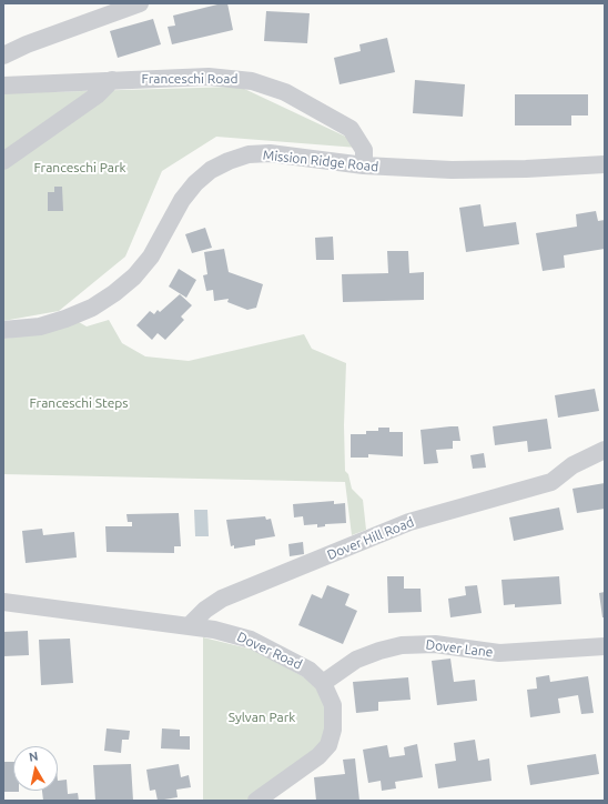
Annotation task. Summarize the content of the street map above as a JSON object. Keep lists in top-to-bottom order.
{
  "streets": {
    "street": [
      "Franceschi Road",
      "Mission Ridge Road",
      "Dover Hill Road",
      "Dover Lane",
      "Dover Road"
    ]
  },
  "crossings": [
    ["Franceschi Road", "Mission Ridge Road"],
    ["Dover Hill Road", "Dover Road"],
    ["Dover Lane", "Dover Road"]
  ],
  "parks": ["Franceschi Park", "Franceschi Steps", "Sylvan Park"],
  "north": "top"
}
